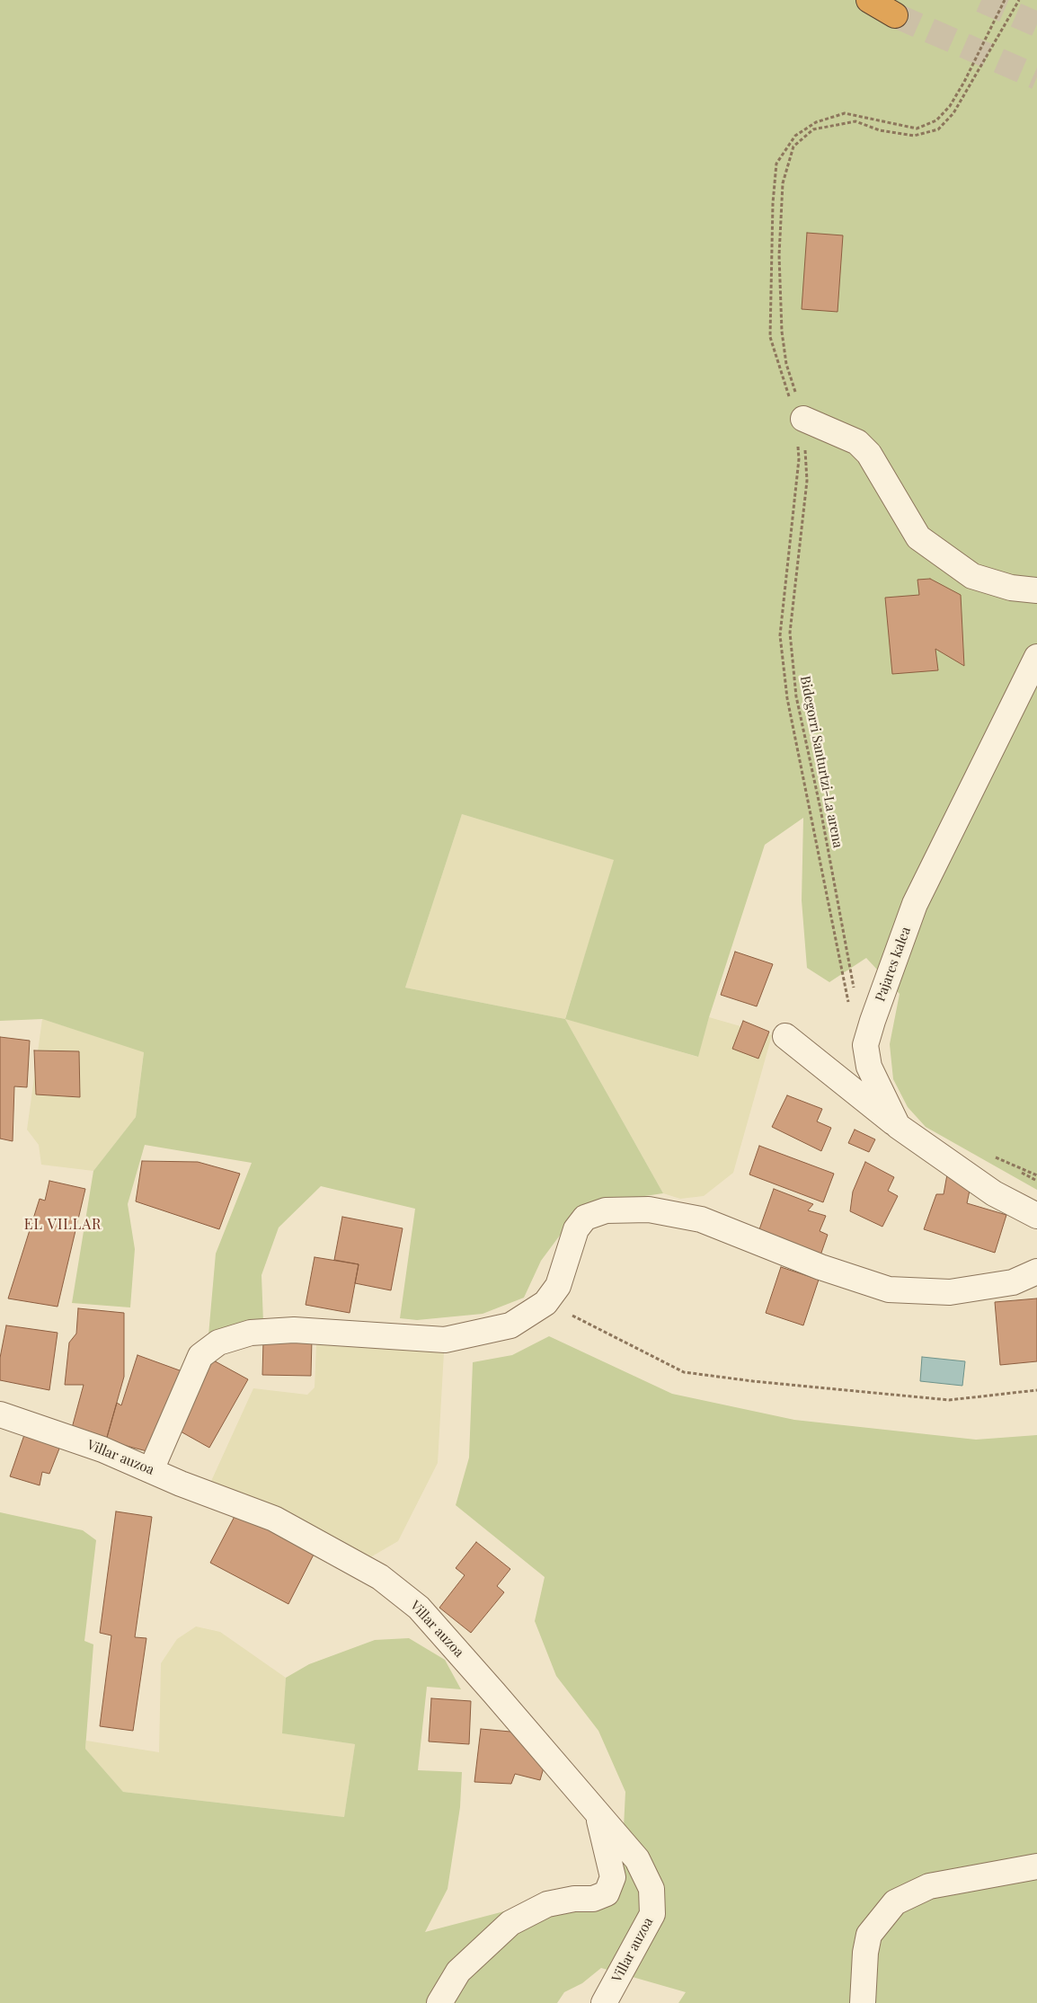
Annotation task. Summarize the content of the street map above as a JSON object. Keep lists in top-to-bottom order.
{
  "streets": {
    "street": ["Pajares kalea", "Villar auzoa"],
    "path": ["Bidegorri Santurtzi-La arena"]
  },
  "districts": ["EL VILLAR"]
}
